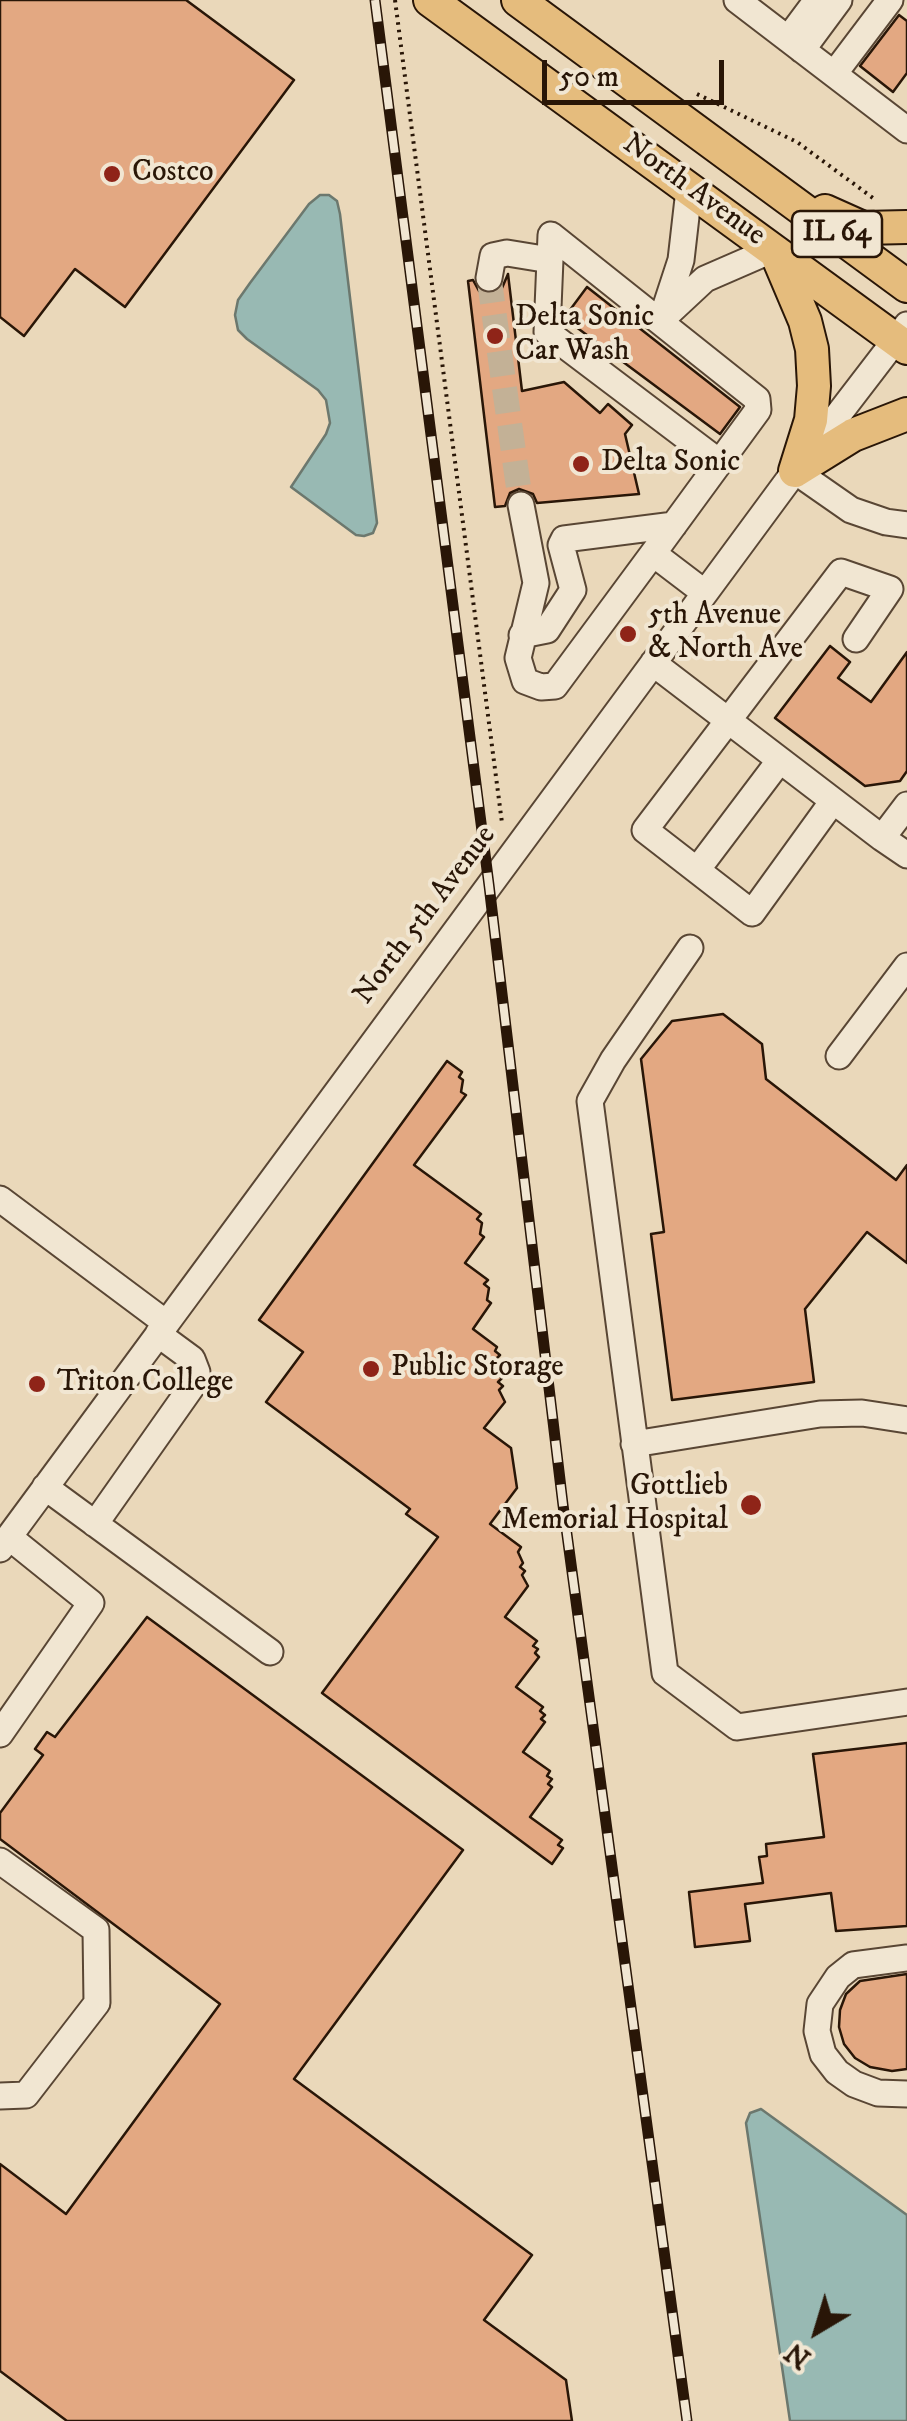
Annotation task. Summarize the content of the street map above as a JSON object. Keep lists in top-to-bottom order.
{
  "streets": {
    "main road": ["North Avenue", "IL 64"],
    "street": ["North 5th Avenue"]
  },
  "crossings": [
    ["North Avenue", "North 5th Avenue"]
  ],
  "places": [
    "Costco",
    "Delta Sonic Car Wash",
    "Delta Sonic",
    "5th Avenue & North Ave",
    "Public Storage",
    "Triton College",
    "Gottlieb Memorial Hospital"
  ],
  "scale_bar": "50 m",
  "north": "bottom left"
}
